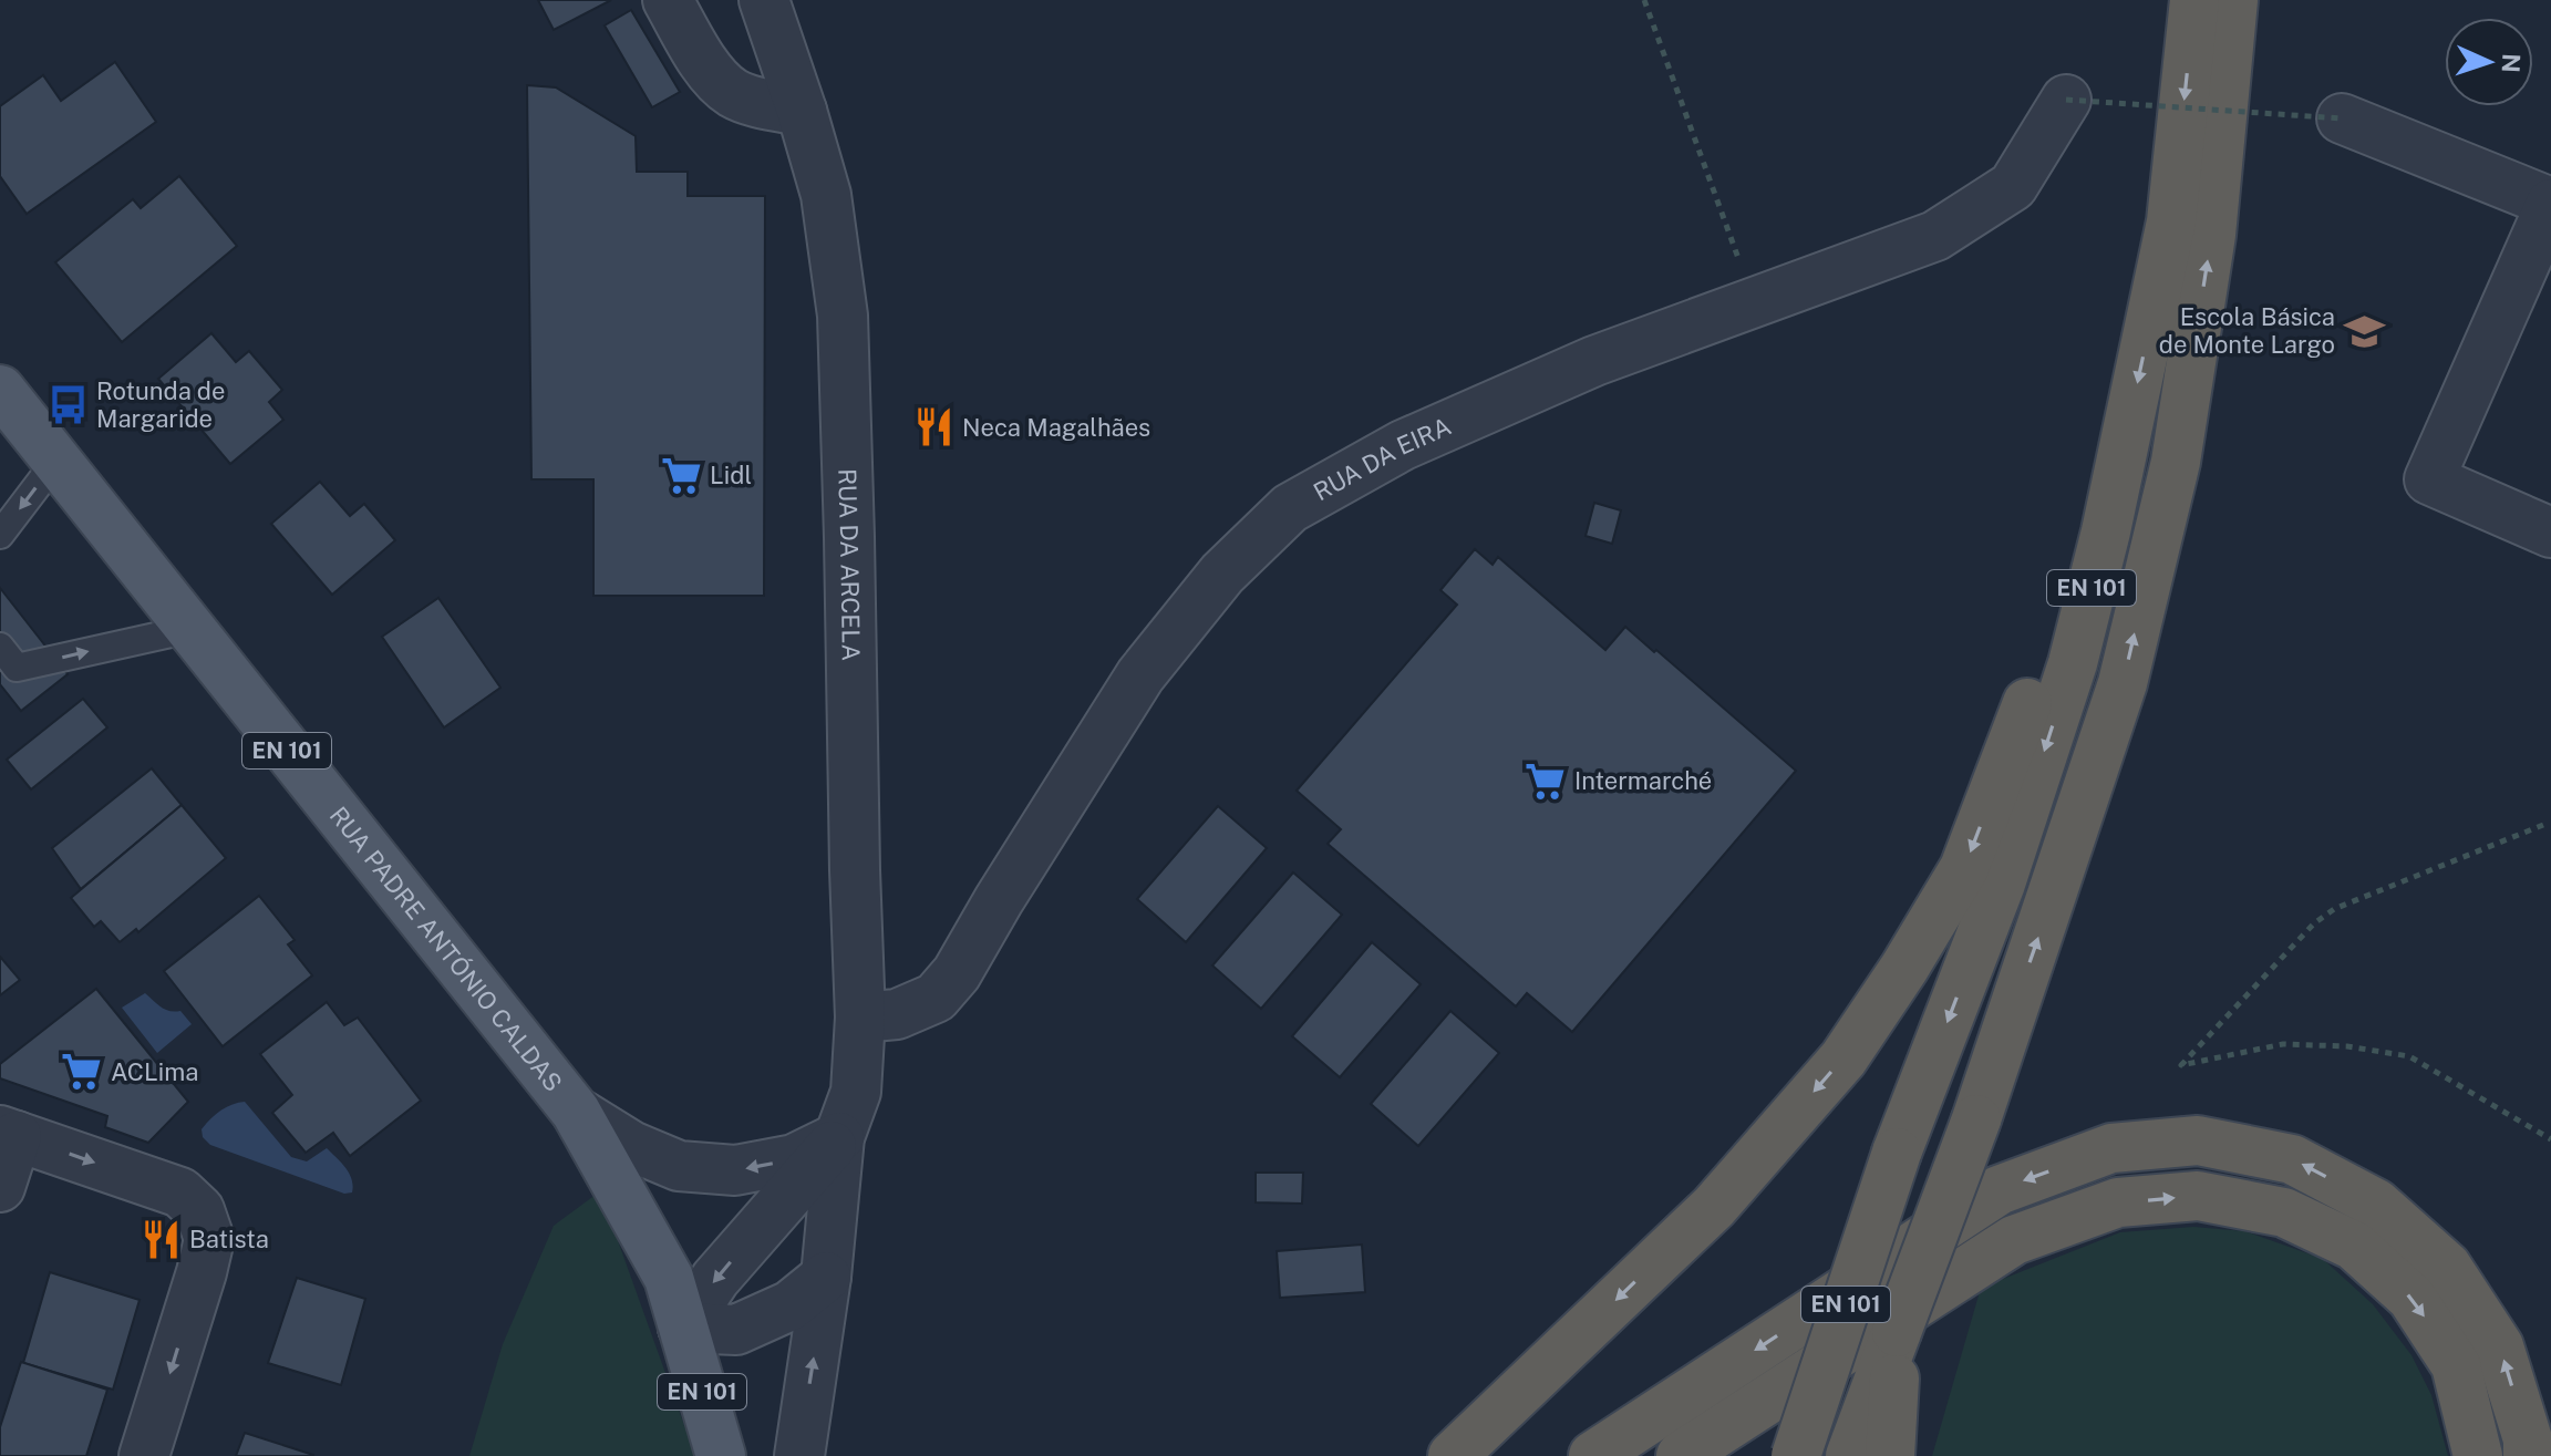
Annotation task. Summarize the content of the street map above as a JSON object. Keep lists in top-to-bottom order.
{
  "streets": {
    "highway": ["EN 101"],
    "main road": ["RUA PADRE ANTÓNIO CALDAS"],
    "street": ["RUA DA EIRA", "RUA DA ARCELA"]
  },
  "crossings": [
    ["RUA DA EIRA", "RUA DA ARCELA"],
    ["EN 101", "RUA PADRE ANTÓNIO CALDAS"]
  ],
  "places": {
    "school or university": ["Escola Básica de Monte Largo"],
    "bus stop": ["Rotunda de Margaride"],
    "restaurant": ["Neca Magalhães", "Batista"],
    "supermarket": ["Lidl", "Intermarché", "ACLima"]
  },
  "north": "right"
}
